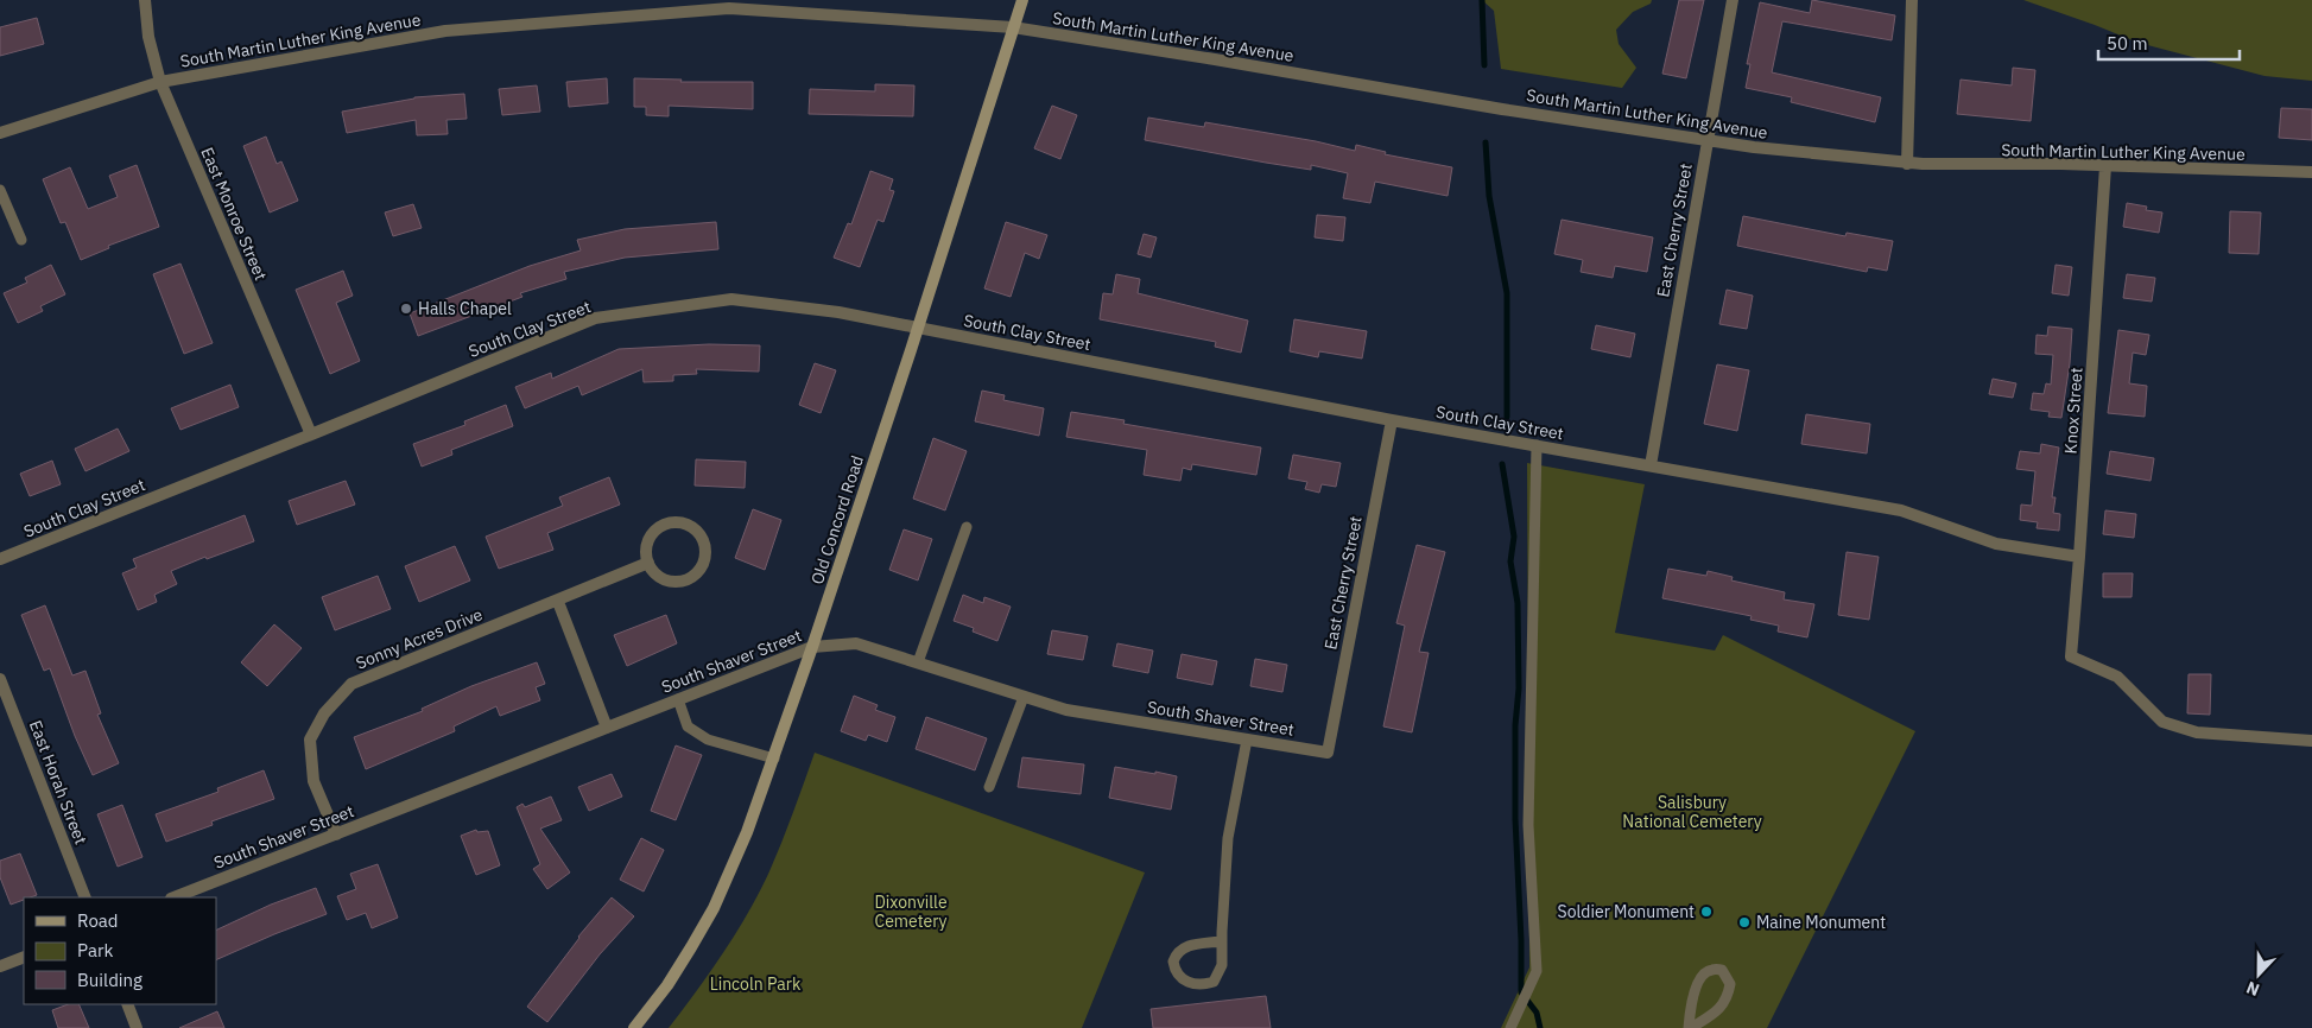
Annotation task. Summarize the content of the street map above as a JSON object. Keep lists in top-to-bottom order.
{
  "streets": {
    "main road": ["Old Concord Road"],
    "street": [
      "South Martin Luther King Avenue",
      "East Monroe Street",
      "East Cherry Street",
      "South Clay Street",
      "Knox Street",
      "Sonny Acres Drive",
      "South Shaver Street",
      "East Horah Street"
    ]
  },
  "crossings": [
    ["South Martin Luther King Avenue", "East Monroe Street"],
    ["South Martin Luther King Avenue", "East Cherry Street"],
    ["South Martin Luther King Avenue", "Knox Street"],
    ["South Martin Luther King Avenue", "Old Concord Road"],
    ["East Monroe Street", "South Clay Street"],
    ["East Cherry Street", "South Clay Street"],
    ["East Cherry Street", "South Shaver Street"],
    ["South Clay Street", "Knox Street"],
    ["South Clay Street", "Old Concord Road"],
    ["Old Concord Road", "South Shaver Street"],
    ["Sonny Acres Drive", "South Shaver Street"]
  ],
  "parks": ["Salisbury National Cemetery", "Dixonville Cemetery", "Lincoln Park"],
  "places": ["Halls Chapel", "Soldier Monument", "Maine Monument"],
  "legend": ["Road", "Park", "Building"],
  "scale_bar": "50 m",
  "north": "bottom"
}
